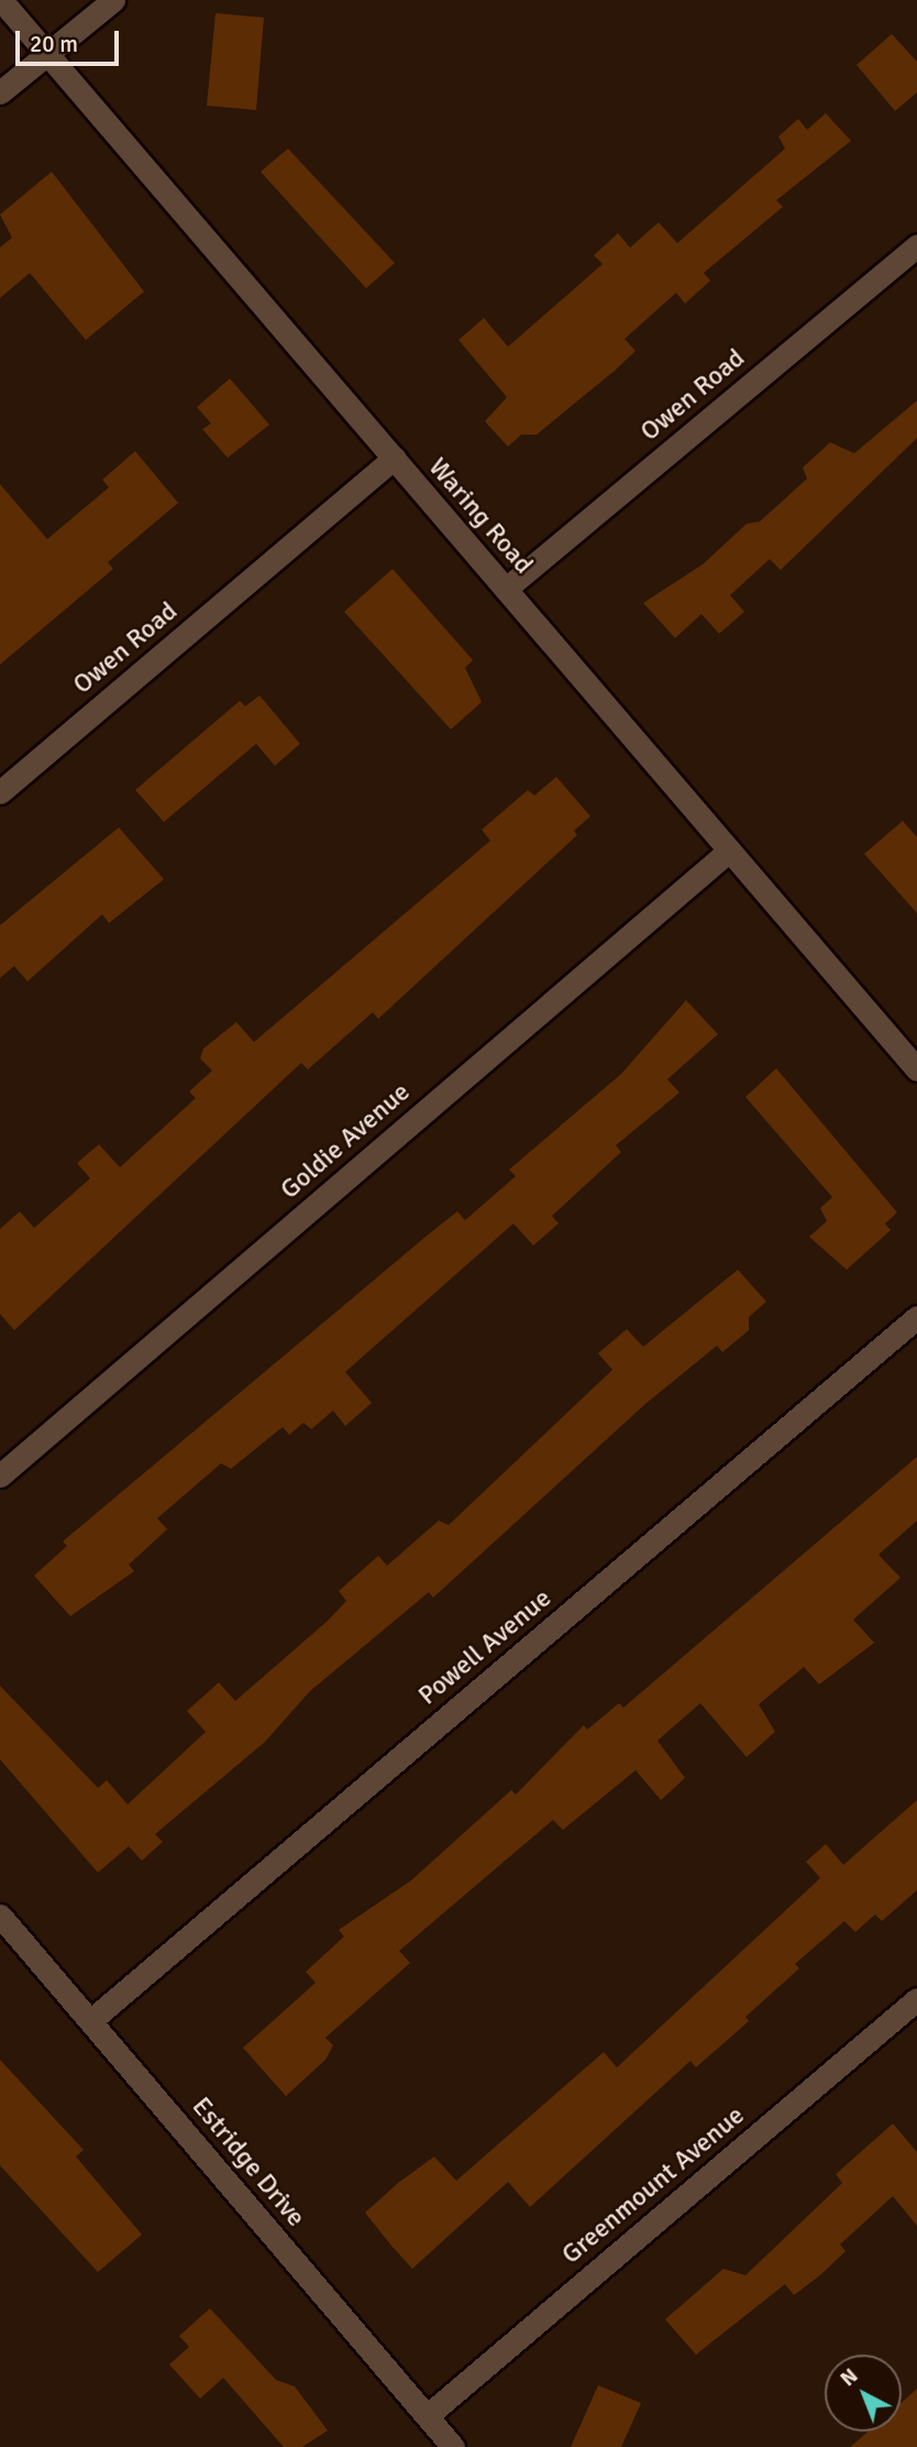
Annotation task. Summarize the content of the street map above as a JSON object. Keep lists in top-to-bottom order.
{
  "streets": {
    "street": [
      "Owen Road",
      "Waring Road",
      "Goldie Avenue",
      "Powell Avenue",
      "Estridge Drive",
      "Greenmount Avenue"
    ]
  },
  "crossings": [
    ["Owen Road", "Waring Road"],
    ["Waring Road", "Goldie Avenue"],
    ["Powell Avenue", "Estridge Drive"],
    ["Estridge Drive", "Greenmount Avenue"]
  ],
  "scale_bar": "20 m",
  "north": "top left"
}
